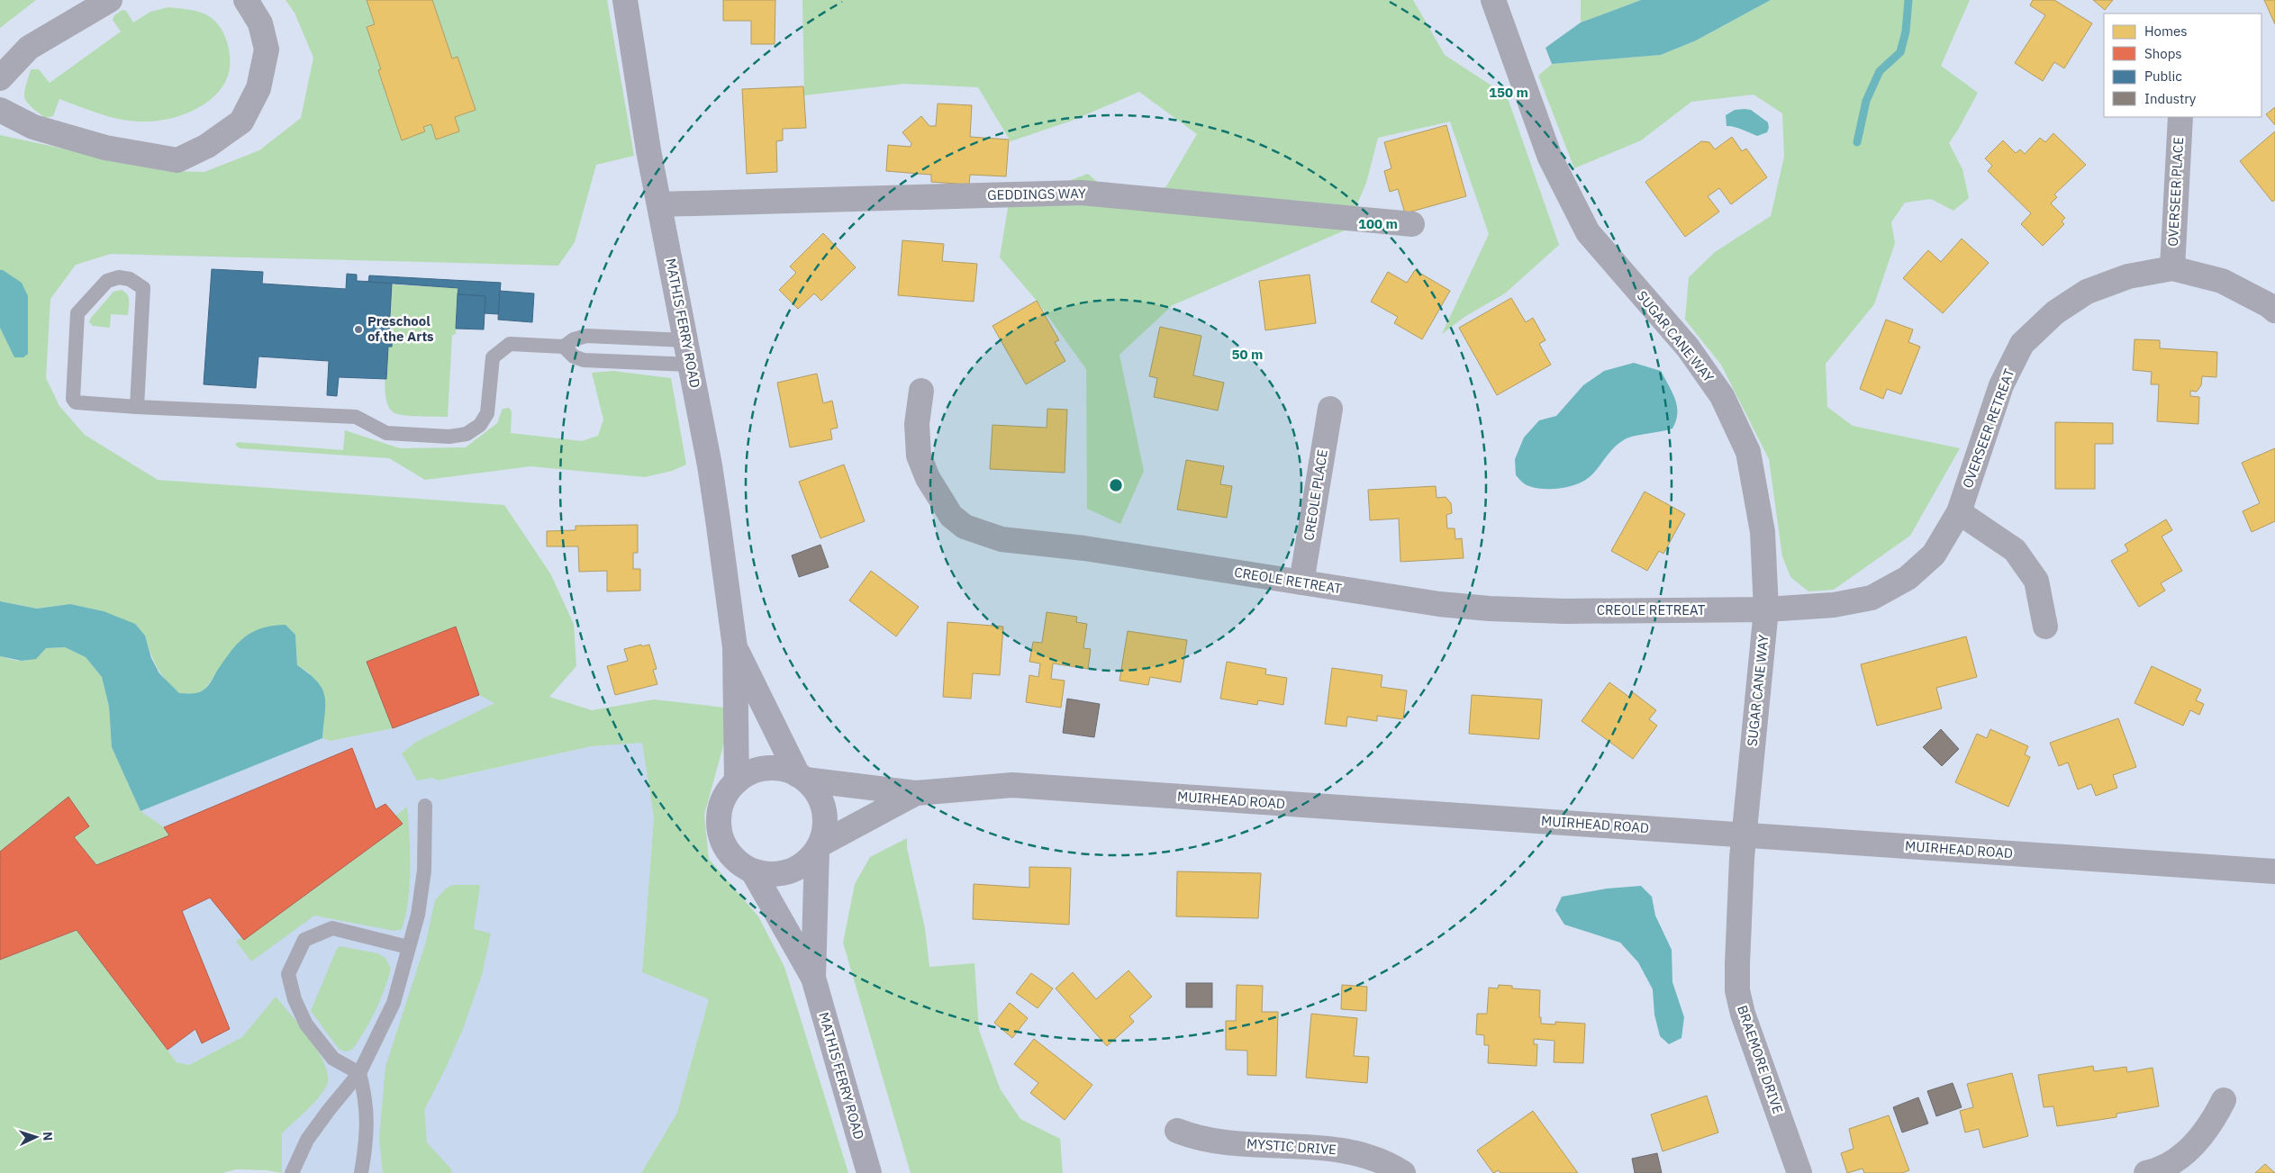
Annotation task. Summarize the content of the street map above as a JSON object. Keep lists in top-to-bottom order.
{
  "streets": {
    "main road": ["MATHIS FERRY ROAD"],
    "street": [
      "OVERSEER PLACE",
      "GEDDINGS WAY",
      "SUGAR CANE WAY",
      "OVERSEER RETREAT",
      "CREOLE PLACE",
      "CREOLE RETREAT",
      "MUIRHEAD ROAD",
      "BRAEMORE DRIVE",
      "MYSTIC DRIVE"
    ]
  },
  "crossings": [
    ["OVERSEER PLACE", "OVERSEER RETREAT"],
    ["GEDDINGS WAY", "MATHIS FERRY ROAD"],
    ["MATHIS FERRY ROAD", "MUIRHEAD ROAD"],
    ["SUGAR CANE WAY", "OVERSEER RETREAT"],
    ["SUGAR CANE WAY", "CREOLE RETREAT"],
    ["SUGAR CANE WAY", "MUIRHEAD ROAD"],
    ["SUGAR CANE WAY", "BRAEMORE DRIVE"],
    ["OVERSEER RETREAT", "CREOLE RETREAT"],
    ["CREOLE PLACE", "CREOLE RETREAT"],
    ["MUIRHEAD ROAD", "BRAEMORE DRIVE"]
  ],
  "places": ["Preschool of the Arts"],
  "legend": [
    "Homes",
    "Shops",
    "Public",
    "Industry"
  ],
  "north": "right",
  "rings": ["150 m", "100 m", "50 m"]
}
